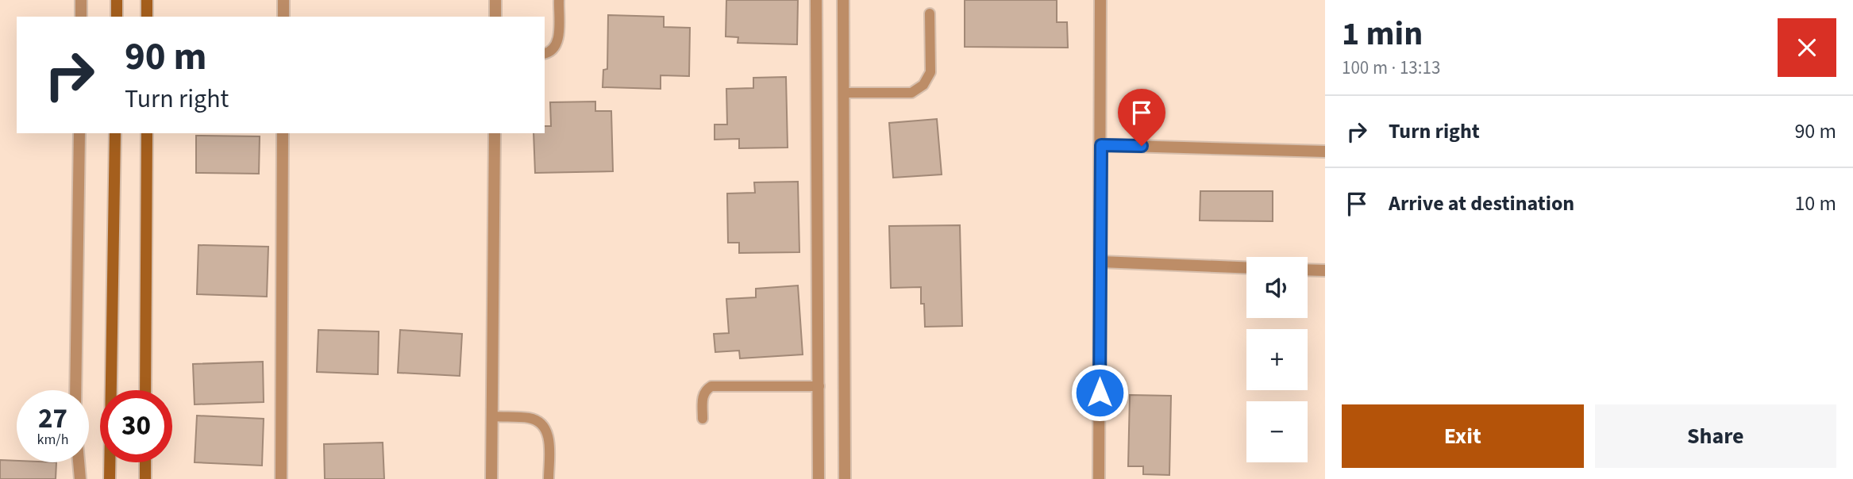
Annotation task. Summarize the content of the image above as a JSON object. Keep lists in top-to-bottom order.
{
  "page": {
    "heading": ["1 min", "100 m · 13:13"],
    "turn": ["90 m", "Turn right"],
    "list": [
      {
        "name": "Turn right",
        "value": "90 m"
      },
      {
        "name": "Arrive at destination",
        "value": "10 m"
      }
    ],
    "map_buttons": ["+", "−"],
    "speed": "27 km/h",
    "limit": "30",
    "buttons": ["Exit", "Share"]
  }
}
